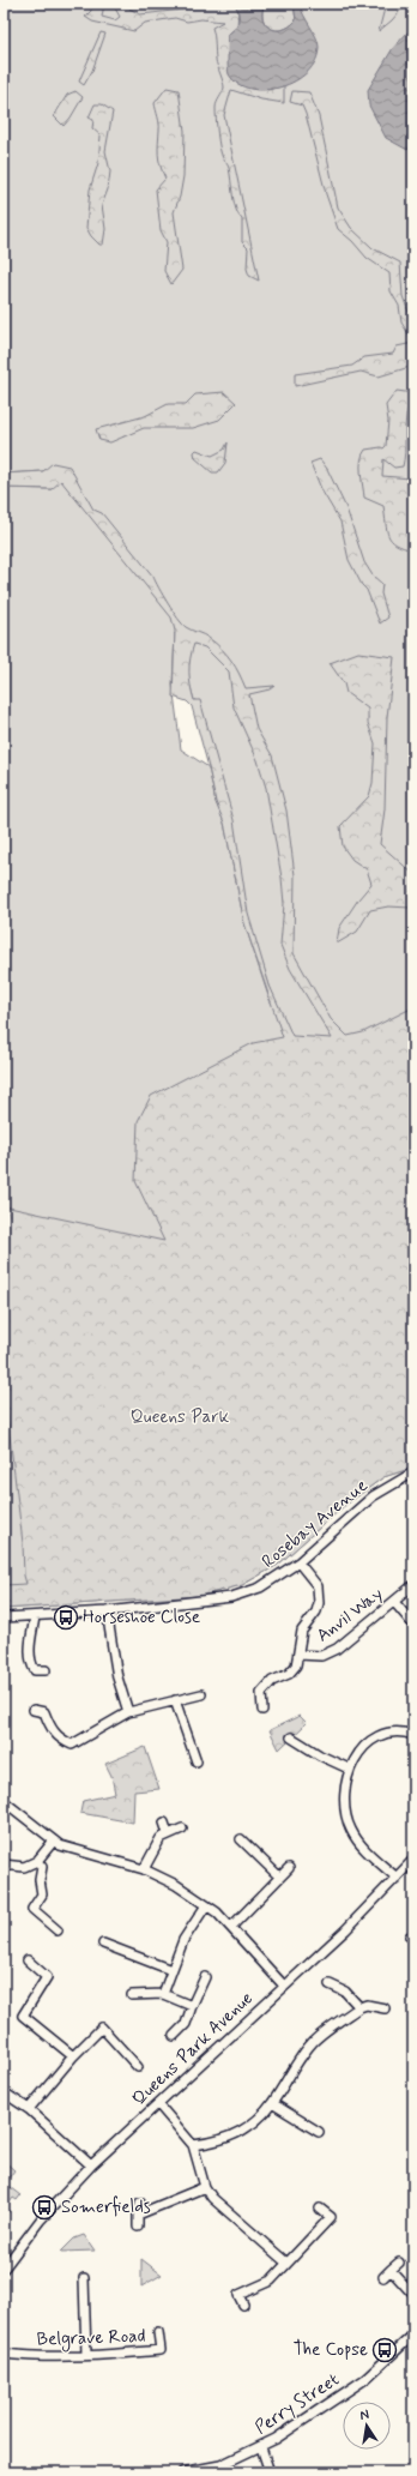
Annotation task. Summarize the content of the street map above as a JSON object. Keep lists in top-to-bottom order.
{
  "streets": {
    "street": [
      "Rosebay Avenue",
      "Anvil Way",
      "Queens Park Avenue",
      "Belgrave Road",
      "Perry Street"
    ]
  },
  "parks": ["Queens Park"],
  "places": {
    "bus stop": ["Horseshoe Close", "Somerfields", "The Copse"]
  },
  "north": "top"
}
